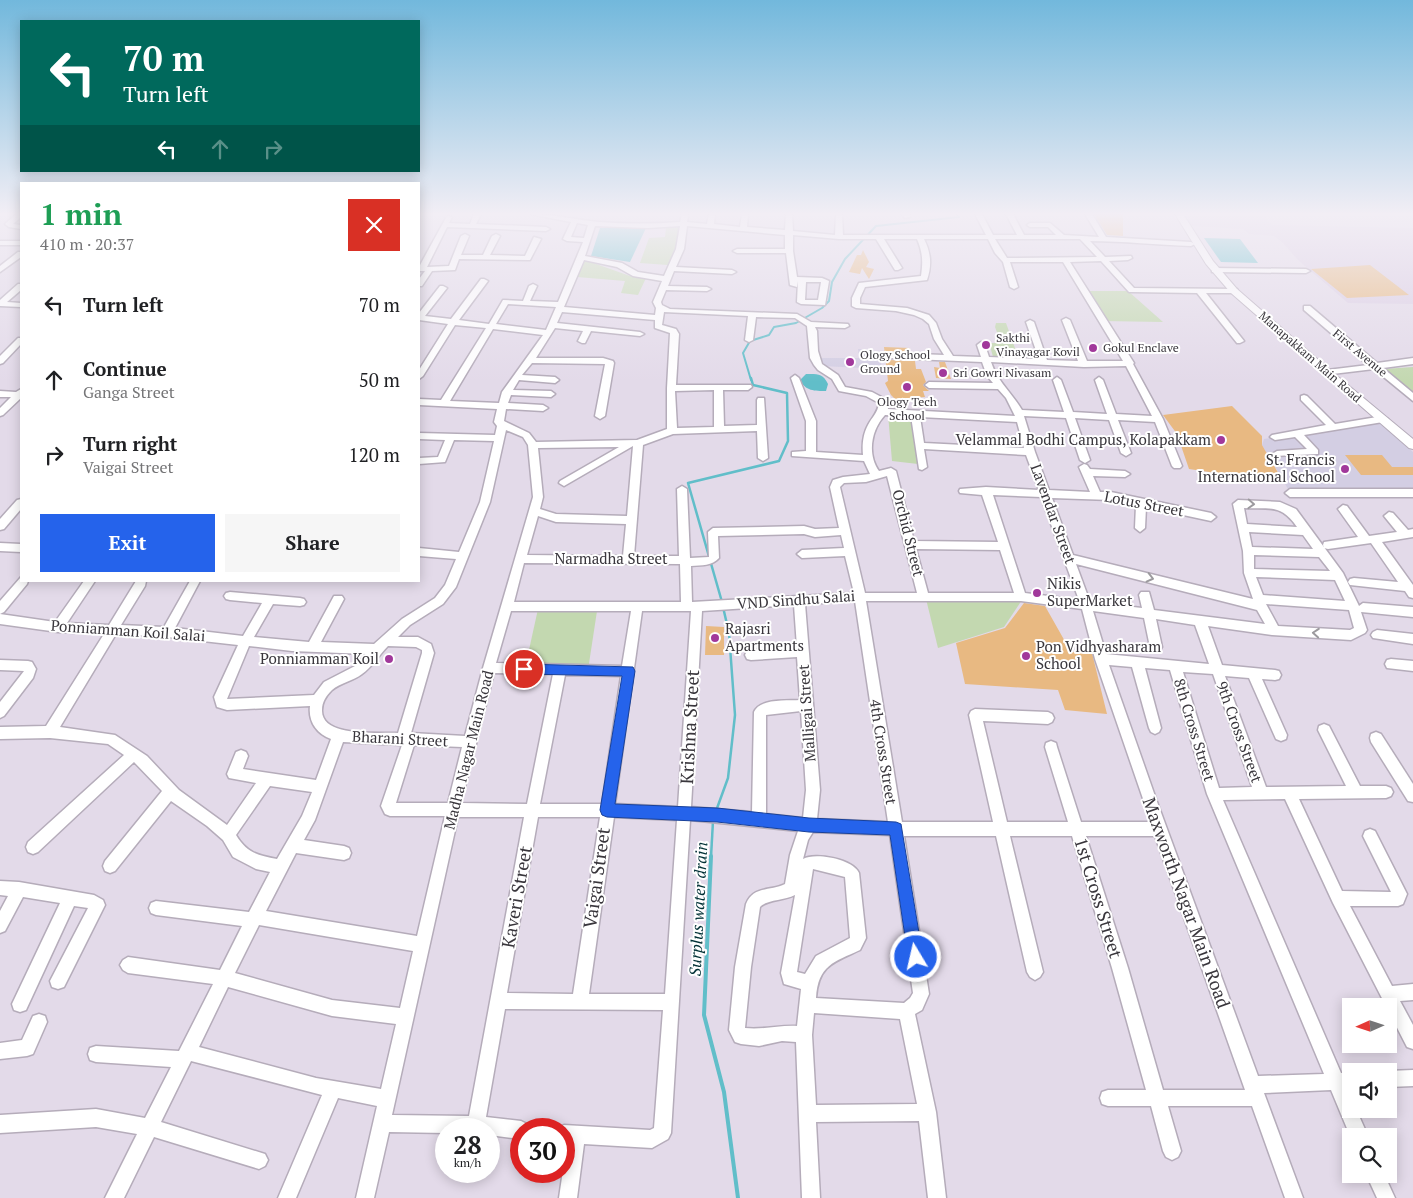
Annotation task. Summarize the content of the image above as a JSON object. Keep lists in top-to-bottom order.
{
  "streets": {
    "main road": ["Manapakkam Main Road"],
    "street": [
      "First Avenue",
      "Lotus Street",
      "Lavendar Street",
      "Orchid Street",
      "Narmadha Street",
      "VND Sindhu Salai",
      "Ponniamman Koil Salai",
      "Malligai Street",
      "Krishna Street",
      "8th Cross Street",
      "9th Cross Street",
      "Bharani Street",
      "Madha Nagar Main Road",
      "4th Cross Street",
      "Vaigai Street",
      "Kaveri Street",
      "1st Cross Street",
      "Maxworth Nagar Main Road"
    ]
  },
  "crossings": [
    ["Lotus Street", "Lavendar Street"],
    ["Lavendar Street", "VND Sindhu Salai"],
    ["Lavendar Street", "Maxworth Nagar Main Road"],
    ["Orchid Street", "VND Sindhu Salai"],
    ["Orchid Street", "4th Cross Street"],
    ["Narmadha Street", "VND Sindhu Salai"],
    ["Narmadha Street", "Krishna Street"],
    ["Narmadha Street", "Madha Nagar Main Road"],
    ["VND Sindhu Salai", "Malligai Street"],
    ["VND Sindhu Salai", "Krishna Street"],
    ["VND Sindhu Salai", "9th Cross Street"],
    ["VND Sindhu Salai", "Madha Nagar Main Road"],
    ["VND Sindhu Salai", "4th Cross Street"],
    ["VND Sindhu Salai", "Vaigai Street"],
    ["VND Sindhu Salai", "Maxworth Nagar Main Road"],
    ["Ponniamman Koil Salai", "Bharani Street"],
    ["Bharani Street", "Madha Nagar Main Road"]
  ],
  "water": ["Surplus water drain"],
  "places": [
    "Sakthi Vinayagar Kovil",
    "Gokul Enclave",
    "Ology School Ground",
    "Sri Gowri Nivasam",
    "Ology Tech School",
    "Velammal Bodhi Campus, Kolapakkam",
    "St. Francis International School",
    "Nikis SuperMarket",
    "Rajasri Apartments",
    "Pon Vidhyasharam School",
    "Ponniamman Koil"
  ],
  "north": "left",
  "page": {
    "turn": ["70 m", "Turn left"],
    "heading": ["1 min", "410 m · 20:37"],
    "list": [
      {
        "name": "Turn left",
        "value": "70 m"
      },
      {
        "name": "Continue",
        "note": "Ganga Street",
        "value": "50 m"
      },
      {
        "name": "Turn right",
        "note": "Vaigai Street",
        "value": "120 m"
      }
    ],
    "buttons": ["Exit", "Share"],
    "speed": "28 km/h",
    "limit": "30"
  }
}
